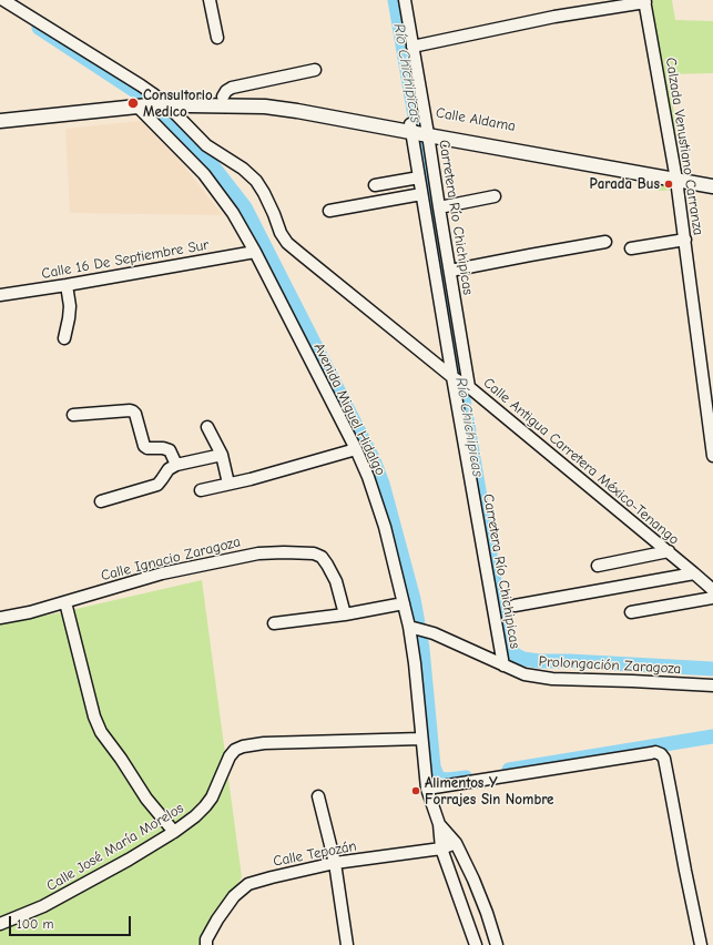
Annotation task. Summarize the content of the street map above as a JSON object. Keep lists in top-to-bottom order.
{
  "streets": {
    "main road": ["Calle Aldama"],
    "street": [
      "Calzada Venustiano Carranza",
      "Carretera Río Chichipicas",
      "Calle 16 De Septiembre Sur",
      "Avenida Miguel Hidalgo",
      "Calle Antigua Carretera México-Tenango",
      "Calle Ignacio Zaragoza",
      "Prolongación Zaragoza",
      "Calle José María Morelos",
      "Calle Tepozán"
    ]
  },
  "crossings": [
    ["Calle Aldama", "Calzada Venustiano Carranza"],
    ["Calle Aldama", "Carretera Río Chichipicas"],
    ["Calle Aldama", "Avenida Miguel Hidalgo"],
    ["Calle Aldama", "Calle Antigua Carretera México-Tenango"],
    ["Carretera Río Chichipicas", "Calle Antigua Carretera México-Tenango"],
    ["Carretera Río Chichipicas", "Prolongación Zaragoza"],
    ["Calle 16 De Septiembre Sur", "Avenida Miguel Hidalgo"],
    ["Avenida Miguel Hidalgo", "Calle Antigua Carretera México-Tenango"],
    ["Avenida Miguel Hidalgo", "Prolongación Zaragoza"],
    ["Avenida Miguel Hidalgo", "Calle José María Morelos"],
    ["Avenida Miguel Hidalgo", "Calle Tepozán"]
  ],
  "water": ["Río Chichipicas"],
  "places": ["Consultorio Medico", "Parada Bus", "Alimentos Y Forrajes Sin Nombre"],
  "scale_bar": "100 m"
}
